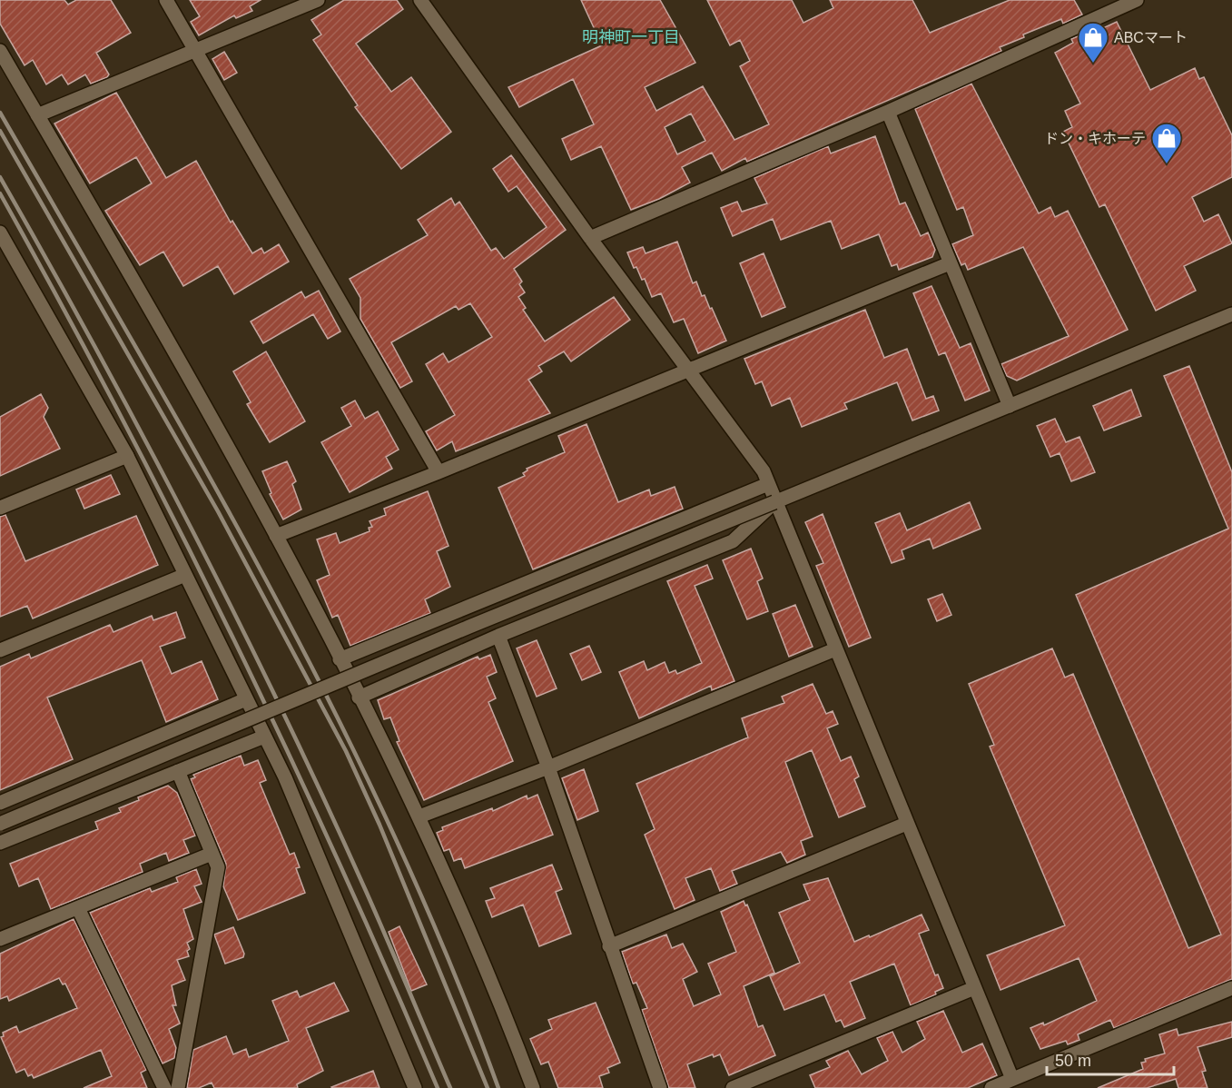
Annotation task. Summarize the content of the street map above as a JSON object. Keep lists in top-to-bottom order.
{
  "districts": ["明神町一丁目"],
  "places": {
    "shop": ["ABCマート", "ドン・キホーテ"]
  },
  "scale_bar": "50 m"
}
